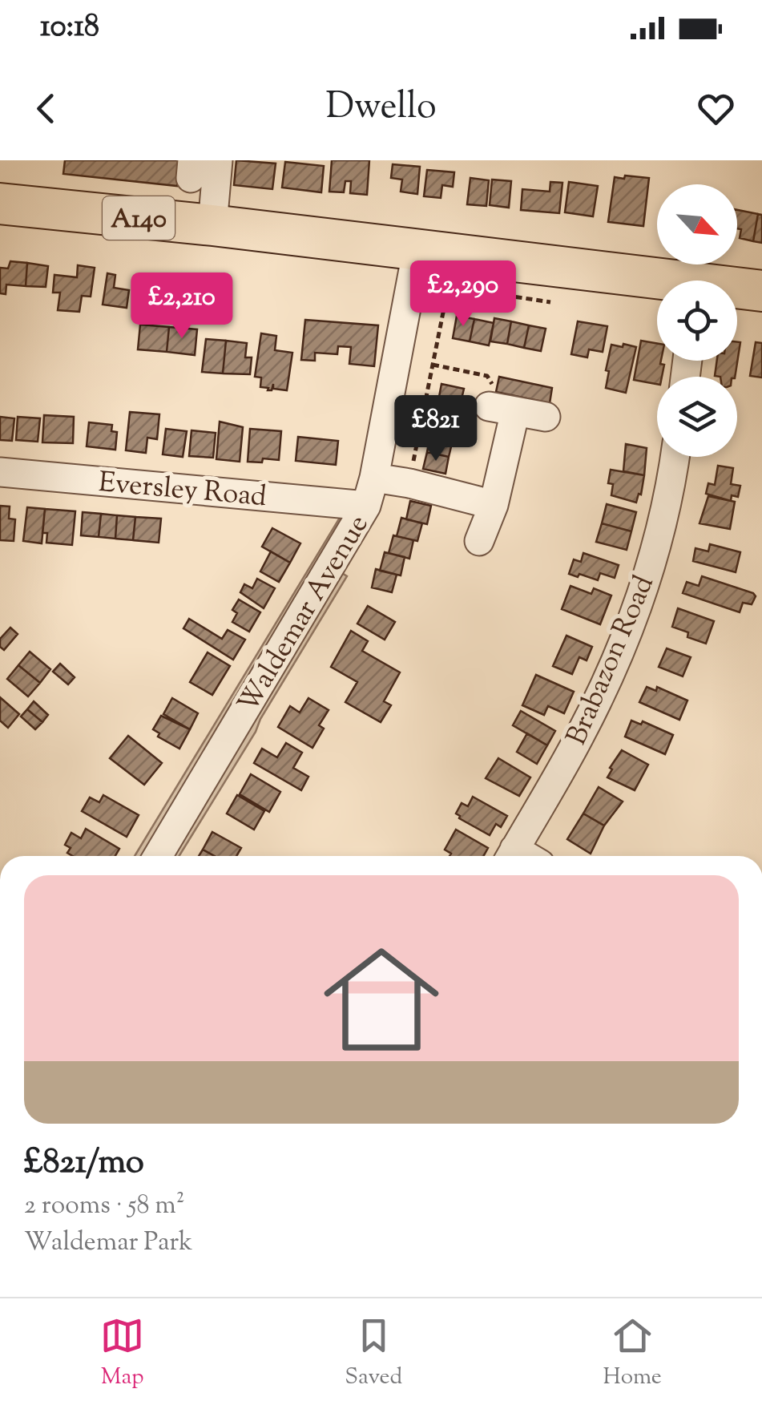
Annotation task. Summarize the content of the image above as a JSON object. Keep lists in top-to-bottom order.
{
  "streets": {
    "highway": ["A140"],
    "street": ["Eversley Road", "Waldemar Avenue", "Brabazon Road"]
  },
  "crossings": [
    ["A140", "Waldemar Avenue"],
    ["Eversley Road", "Waldemar Avenue"]
  ],
  "north": "bottom right",
  "page": {
    "status": "10:18",
    "header": "Dwello",
    "price": ["£2,290", "£2,210", "£821"],
    "list": [
      {
        "name": "£821/mo",
        "note": "2 rooms · 58 m² · Waldemar Park"
      }
    ],
    "tabs": ["Map", "Saved", "Home"]
  }
}
